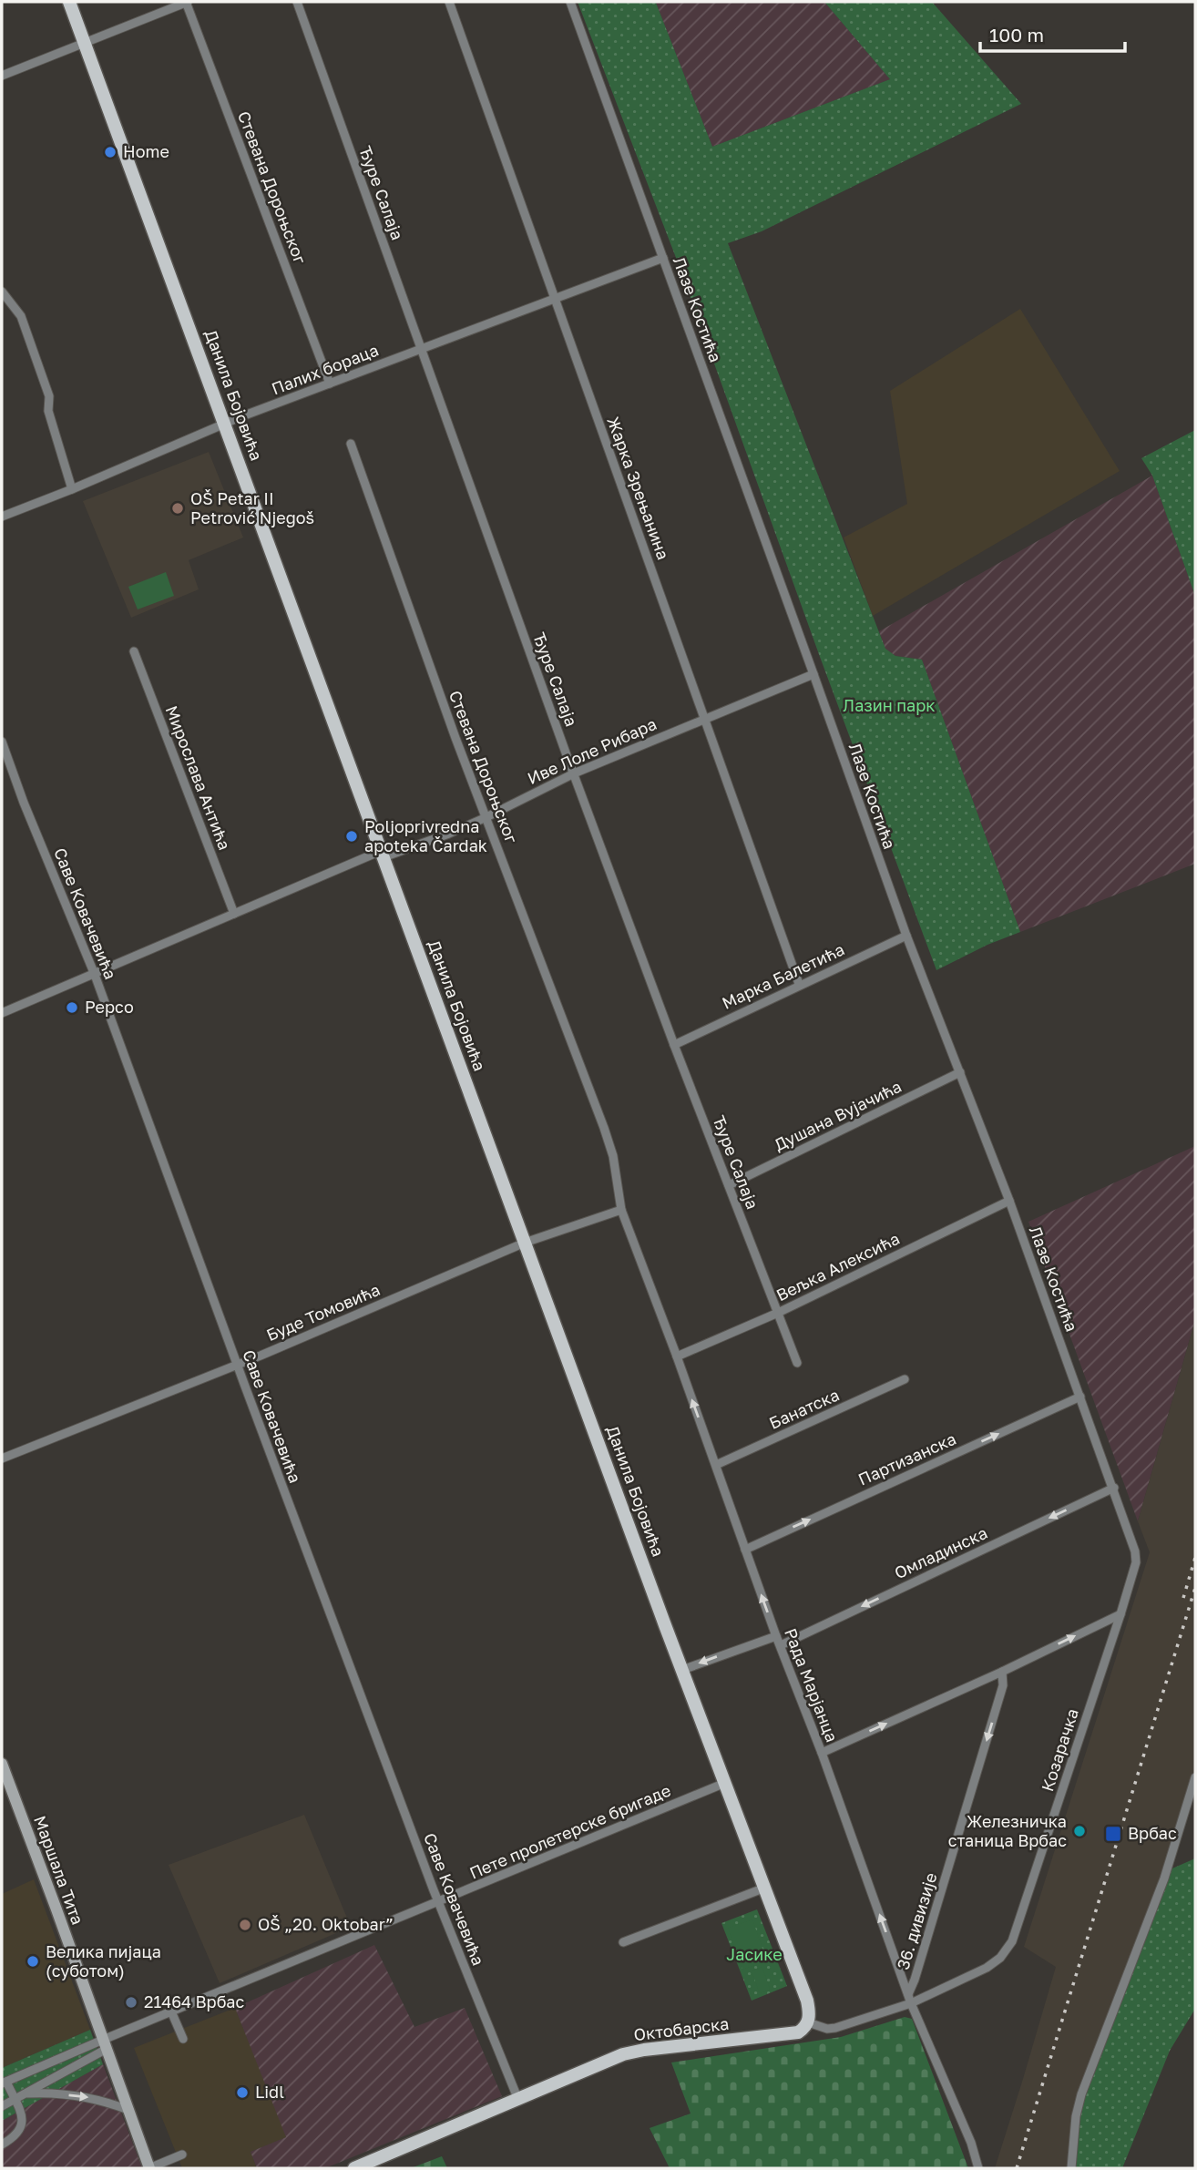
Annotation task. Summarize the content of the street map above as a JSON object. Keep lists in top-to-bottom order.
{
  "streets": {
    "main road": ["Данила Бојовића", "Октобарска"],
    "street": [
      "Стевана Дороњског",
      "Ђуре Салаја",
      "Лазе Костића",
      "Палих бораца",
      "Жарка Зрењанина",
      "Иве Лоле Рибара",
      "Мирослава Антића",
      "Саве Ковачевића",
      "Марка Балетића",
      "Душана Вујачића",
      "Вељка Алексића",
      "Буде Томовића",
      "Банатска",
      "Партизанска",
      "Омладинска",
      "Рада Марјанца",
      "Козарачка",
      "Пете пролетерске бригаде",
      "Маршала Тита",
      "36. дивизије"
    ]
  },
  "crossings": [
    ["Стевана Дороњског", "Палих бораца"],
    ["Стевана Дороњског", "Иве Лоле Рибара"],
    ["Стевана Дороњског", "Буде Томовића"],
    ["Стевана Дороњског", "Рада Марјанца"],
    ["Ђуре Салаја", "Палих бораца"],
    ["Ђуре Салаја", "Иве Лоле Рибара"],
    ["Ђуре Салаја", "Марка Балетића"],
    ["Ђуре Салаја", "Душана Вујачића"],
    ["Ђуре Салаја", "Вељка Алексића"],
    ["Лазе Костића", "Палих бораца"],
    ["Лазе Костића", "Иве Лоле Рибара"],
    ["Лазе Костића", "Марка Балетића"],
    ["Лазе Костића", "Душана Вујачића"],
    ["Лазе Костића", "Вељка Алексића"],
    ["Лазе Костића", "Партизанска"],
    ["Лазе Костића", "Омладинска"],
    ["Лазе Костића", "Козарачка"],
    ["Палих бораца", "Данила Бојовића"],
    ["Палих бораца", "Жарка Зрењанина"],
    ["Данила Бојовића", "Иве Лоле Рибара"],
    ["Данила Бојовића", "Буде Томовића"],
    ["Данила Бојовића", "Пете пролетерске бригаде"],
    ["Данила Бојовића", "Октобарска"],
    ["Жарка Зрењанина", "Иве Лоле Рибара"],
    ["Жарка Зрењанина", "Марка Балетића"],
    ["Иве Лоле Рибара", "Мирослава Антића"],
    ["Иве Лоле Рибара", "Саве Ковачевића"],
    ["Саве Ковачевића", "Буде Томовића"],
    ["Саве Ковачевића", "Пете пролетерске бригаде"],
    ["Саве Ковачевића", "Октобарска"],
    ["Вељка Алексића", "Рада Марјанца"],
    ["Буде Томовића", "Рада Марјанца"],
    ["Банатска", "Рада Марјанца"],
    ["Партизанска", "Рада Марјанца"],
    ["Омладинска", "Рада Марјанца"],
    ["Рада Марјанца", "Козарачка"],
    ["Рада Марјанца", "36. дивизије"],
    ["Пете пролетерске бригаде", "Маршала Тита"]
  ],
  "one_way": [
    "Партизанска",
    "Омладинска",
    "Рада Марјанца",
    "36. дивизије"
  ],
  "parks": ["Лазин парк", "Јасике"],
  "places": {
    "other": [
      "Home",
      "OŠ Petar II Petrović Njegoš",
      "Poljoprivredna apoteka Čardak",
      "Pepco",
      "Железничка станица Врбас",
      "OŠ „20. Oktobar”",
      "Велика пијаца (суботом)",
      "21464 Врбас",
      "Lidl"
    ],
    "transit": ["Врбас"]
  },
  "scale_bar": "100 m"
}
